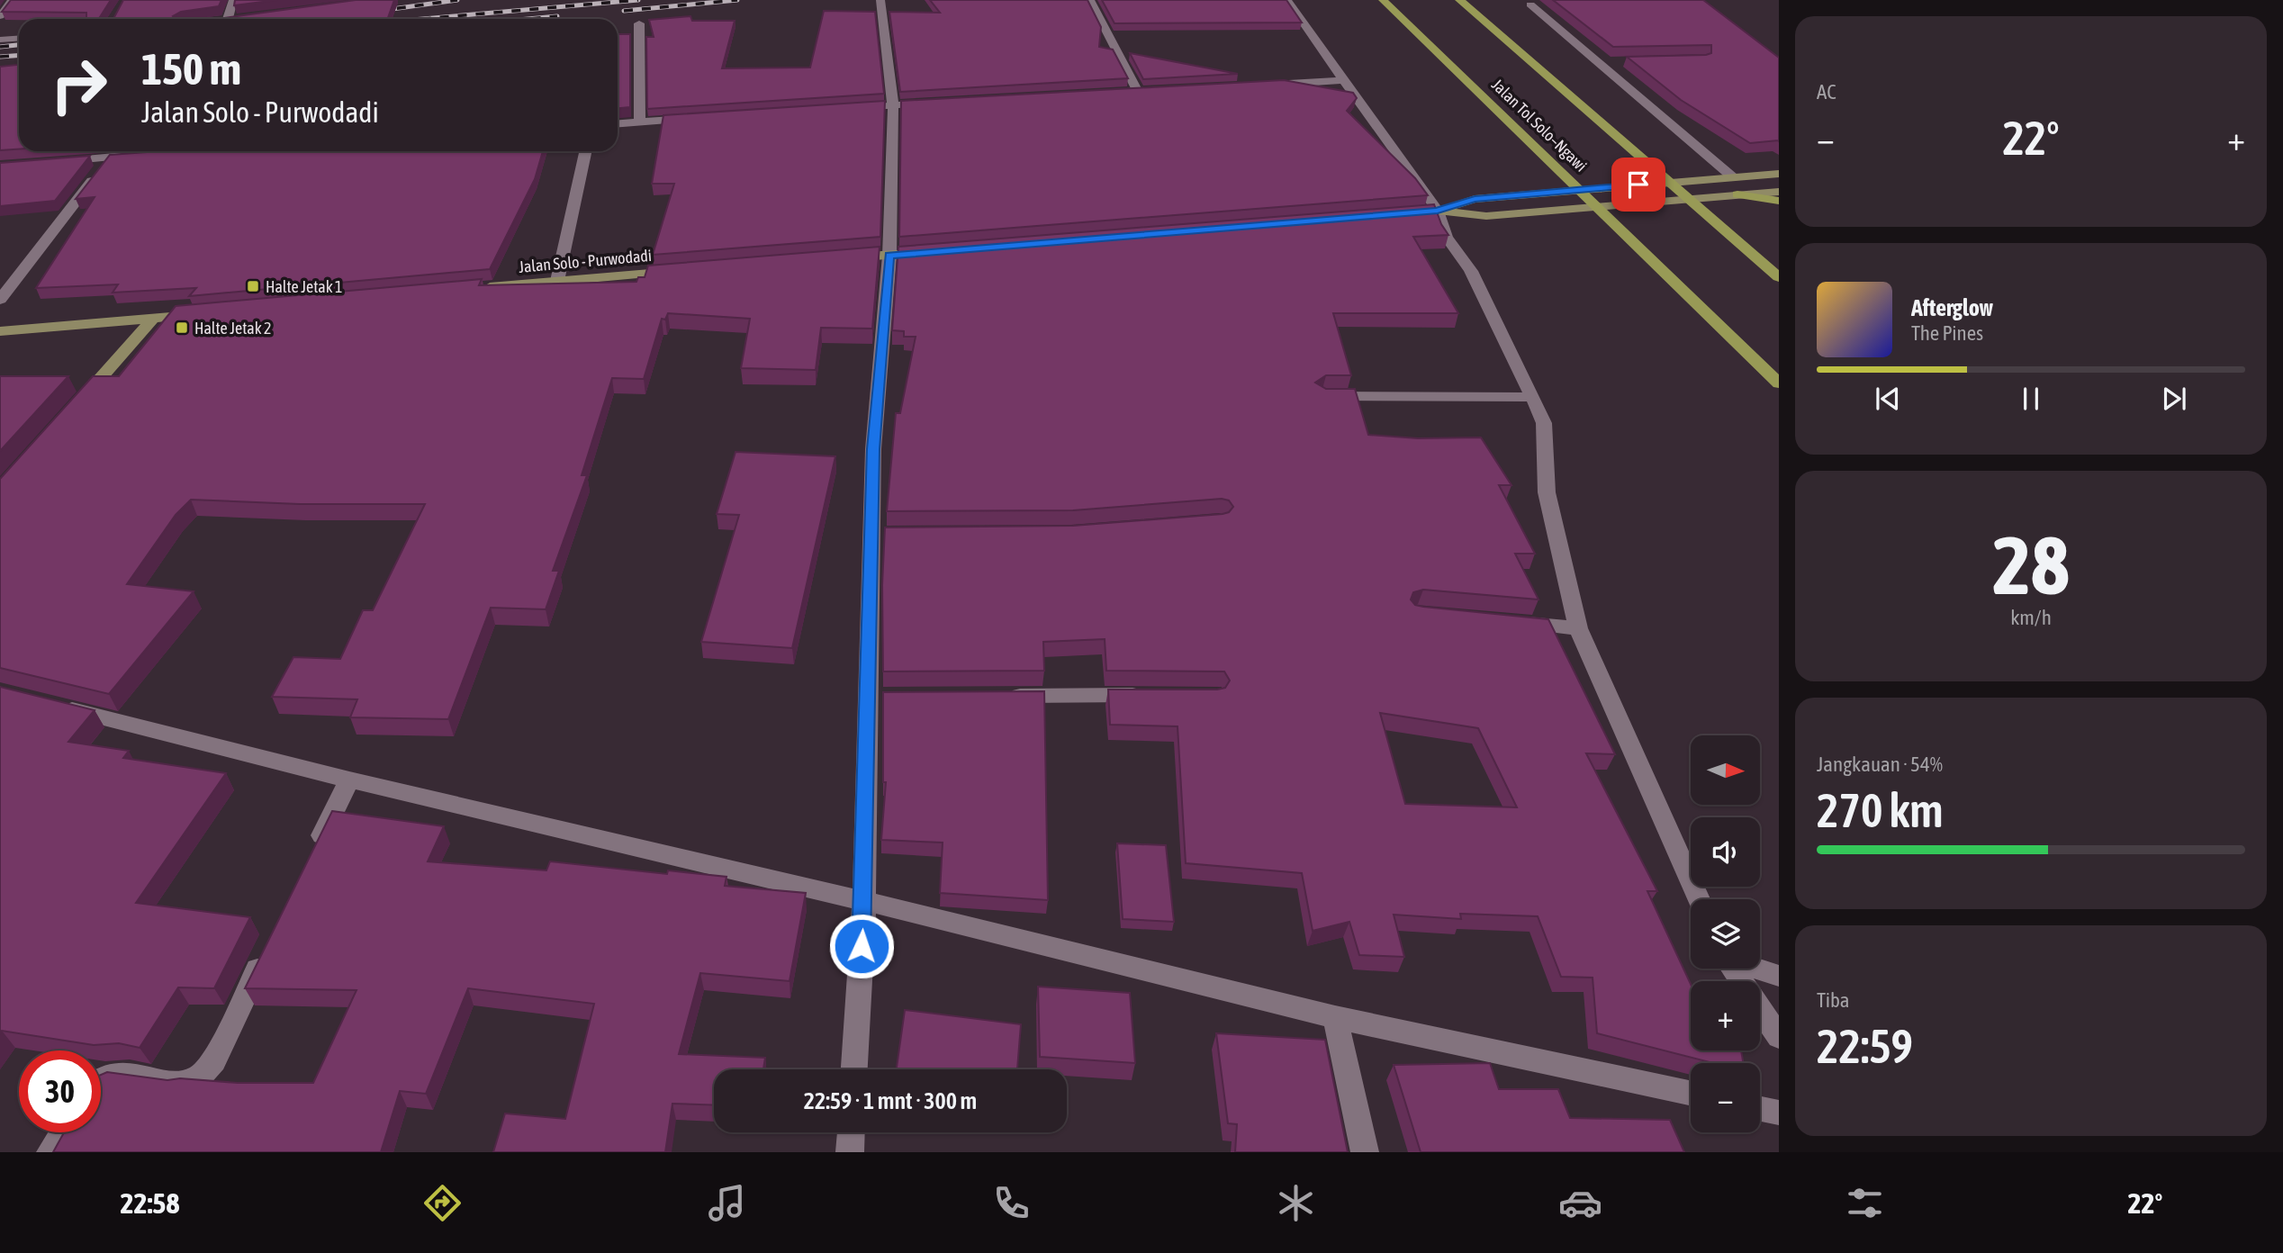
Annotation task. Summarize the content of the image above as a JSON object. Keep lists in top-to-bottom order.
{
  "streets": {
    "highway": ["Jalan Tol Solo–Ngawi"],
    "main road": ["Jalan Solo - Purwodadi"]
  },
  "places": {
    "transit": ["Halte Jetak 1", "Halte Jetak 2"]
  },
  "north": "right",
  "page": {
    "tile": [
      "AC",
      ["28", "km/h"],
      ["Jangkauan · 54%", "270 km"],
      ["Tiba", "22:59"]
    ],
    "turn": ["150 m", "Jalan Solo - Purwodadi"],
    "heat": ["−", "22°", "+"],
    "song": ["Afterglow", "The Pines"],
    "map_buttons": ["+", "−"],
    "limit": "30",
    "trip": "22:59 · 1 mnt · 300 m",
    "tabs": ["22:58", "22°"]
  }
}
